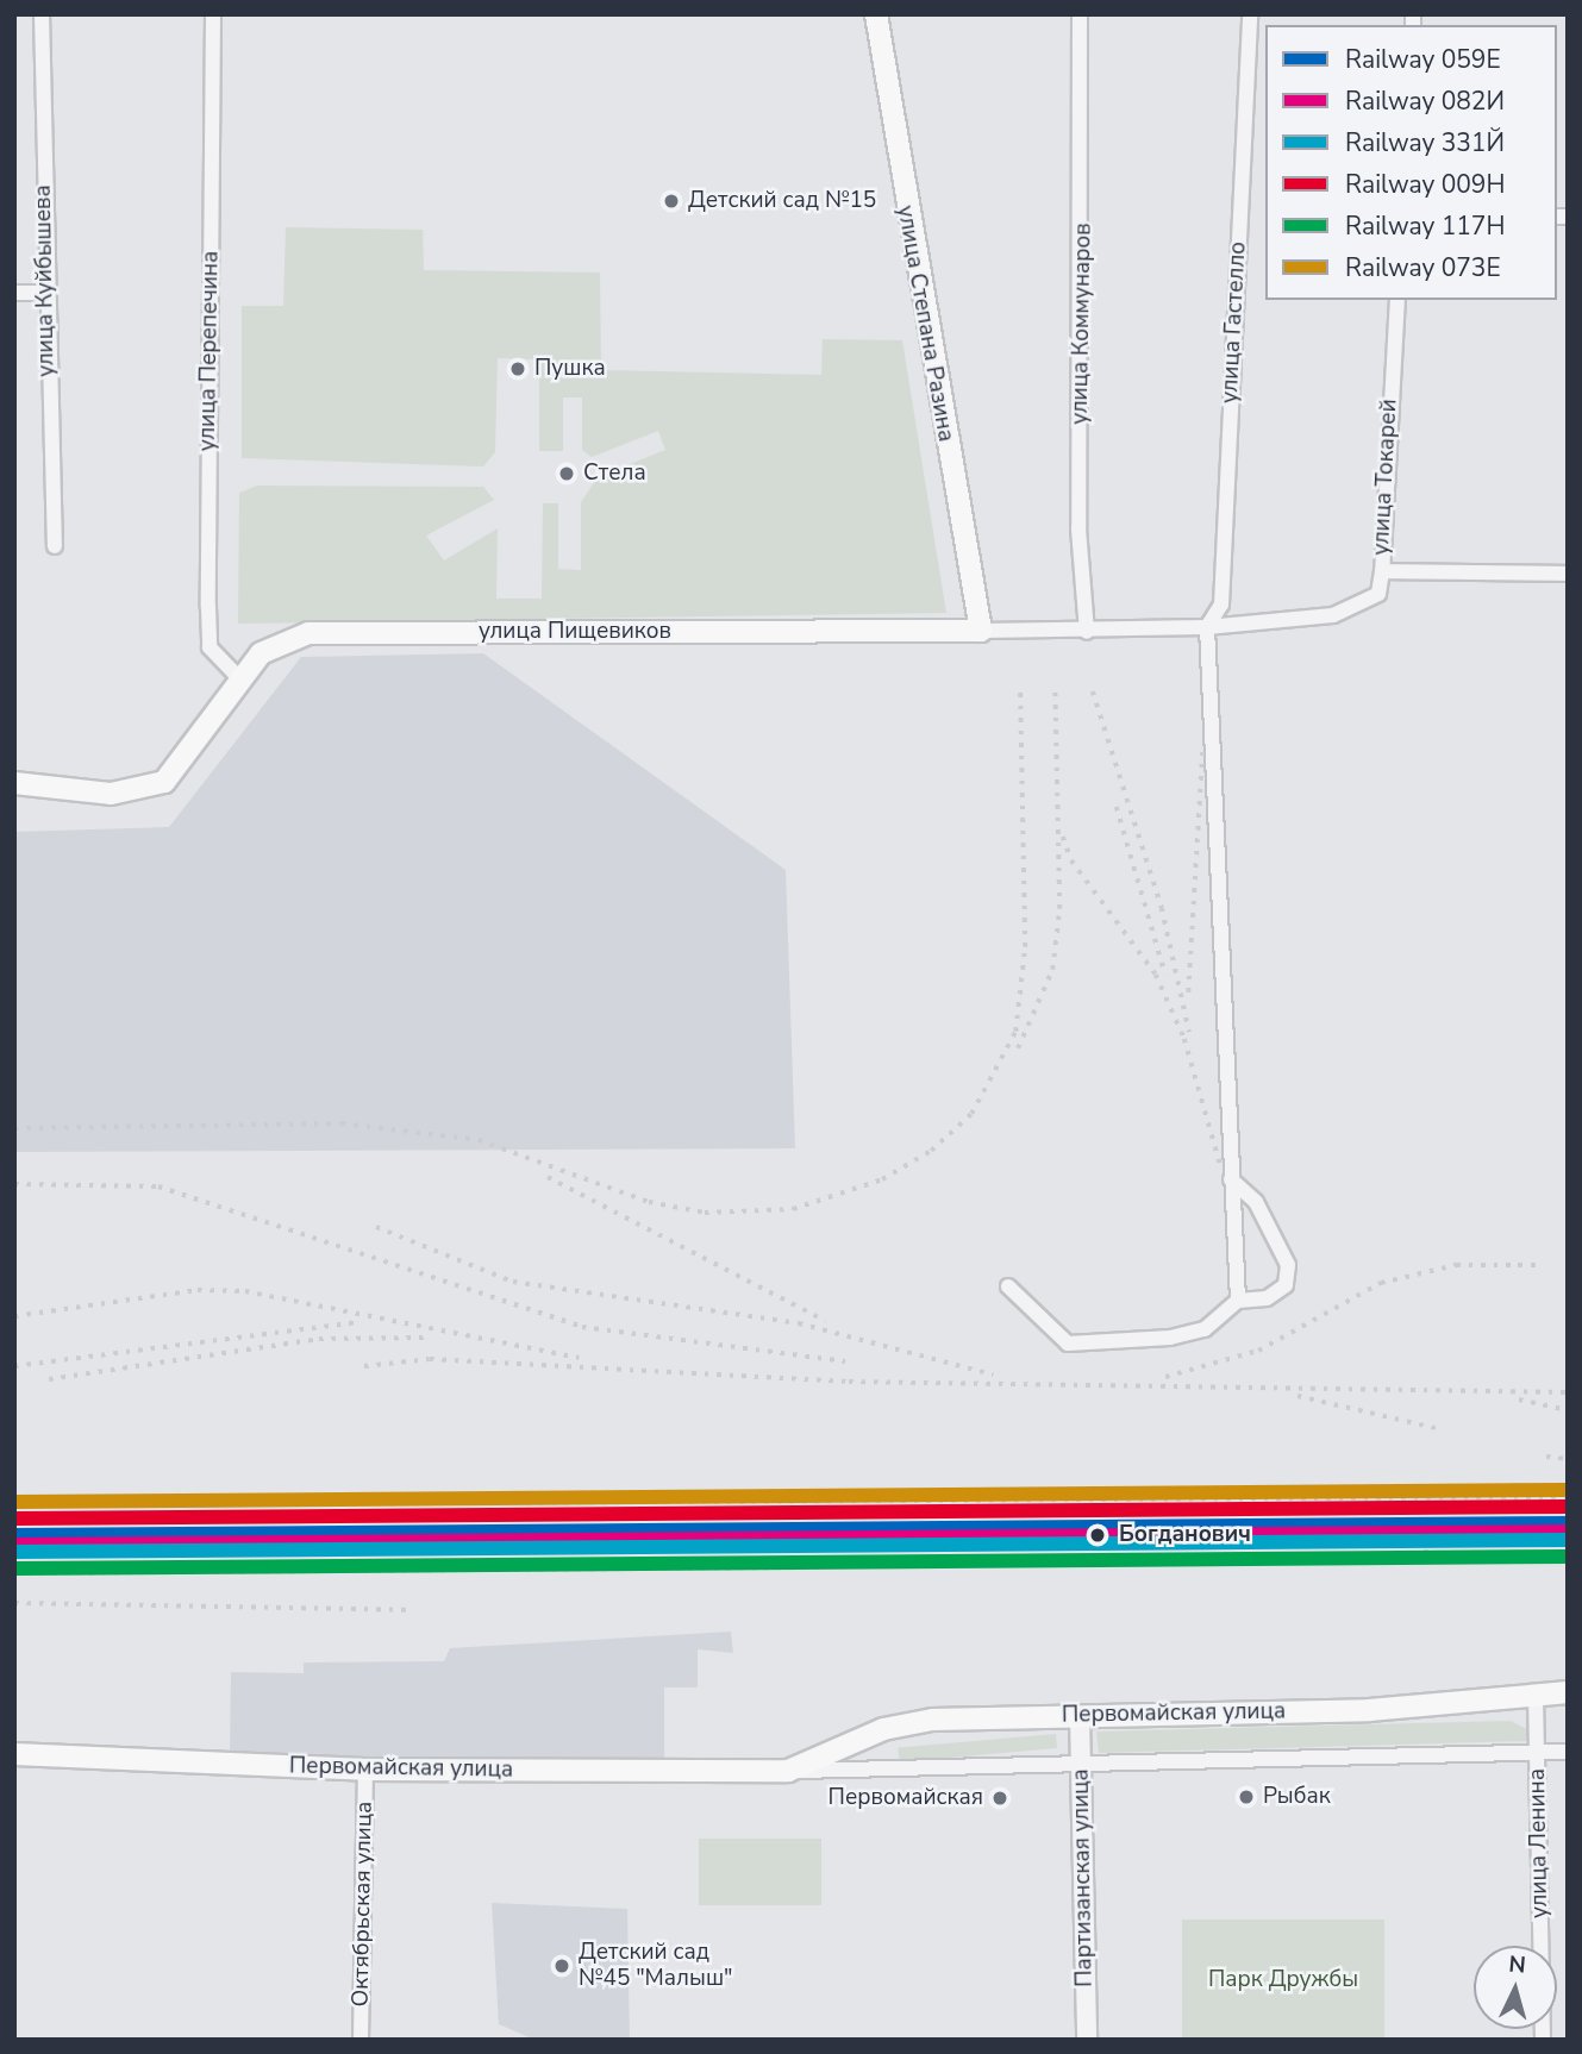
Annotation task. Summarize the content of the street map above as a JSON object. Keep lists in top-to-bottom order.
{
  "streets": {
    "main road": ["улица Степана Разина", "улица Пищевиков", "Первомайская улица"],
    "street": [
      "улица Куйбышева",
      "улица Гастелло",
      "улица Коммунаров",
      "улица Перепечина",
      "улица Токарей",
      "улица Ленина",
      "Партизанская улица",
      "Октябрьская улица"
    ]
  },
  "crossings": [
    ["улица Гастелло", "улица Пищевиков"],
    ["улица Степана Разина", "улица Пищевиков"],
    ["улица Коммунаров", "улица Пищевиков"],
    ["улица Перепечина", "улица Пищевиков"],
    ["улица Токарей", "улица Пищевиков"],
    ["Первомайская улица", "улица Ленина"],
    ["Первомайская улица", "Партизанская улица"],
    ["Первомайская улица", "Октябрьская улица"]
  ],
  "parks": ["Парк Дружбы"],
  "places": [
    "Детский сад №15",
    "Пушка",
    "Стела",
    "Богданович",
    "Рыбак",
    "Первомайская",
    "Детский сад №45 \"Малыш\""
  ],
  "lines": [
    "rail line 073Е",
    "rail line 009Н",
    "rail line 059Е",
    "rail line 082И",
    "rail line 331Й",
    "rail line 117Н"
  ],
  "legend": [
    "Railway 059Е",
    "Railway 082И",
    "Railway 331Й",
    "Railway 009Н",
    "Railway 117Н",
    "Railway 073Е"
  ],
  "north": "top"
}
